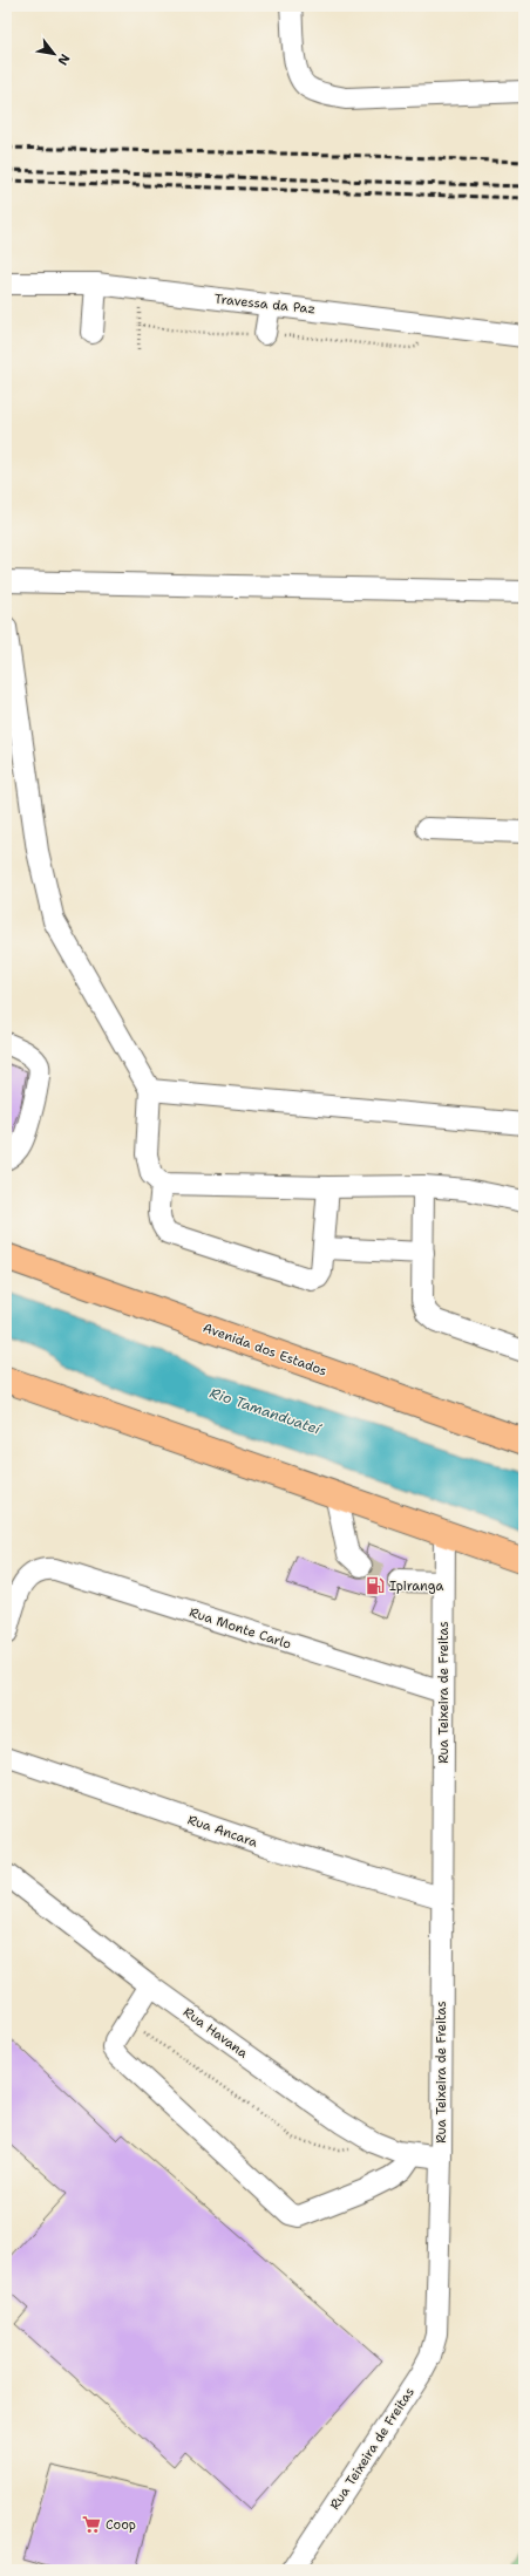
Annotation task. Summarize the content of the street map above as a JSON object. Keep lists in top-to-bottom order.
{
  "streets": {
    "highway": ["Avenida dos Estados"],
    "street": [
      "Travessa da Paz",
      "Rua Monte Carlo",
      "Rua Teixeira de Freitas",
      "Rua Ancara",
      "Rua Havana"
    ]
  },
  "crossings": [
    ["Rua Monte Carlo", "Rua Teixeira de Freitas"],
    ["Rua Teixeira de Freitas", "Rua Ancara"],
    ["Rua Teixeira de Freitas", "Rua Havana"]
  ],
  "water": ["Rio Tamanduateí"],
  "places": {
    "fuel station": ["Ipiranga"],
    "supermarket": ["Coop"]
  },
  "north": "bottom right"
}
